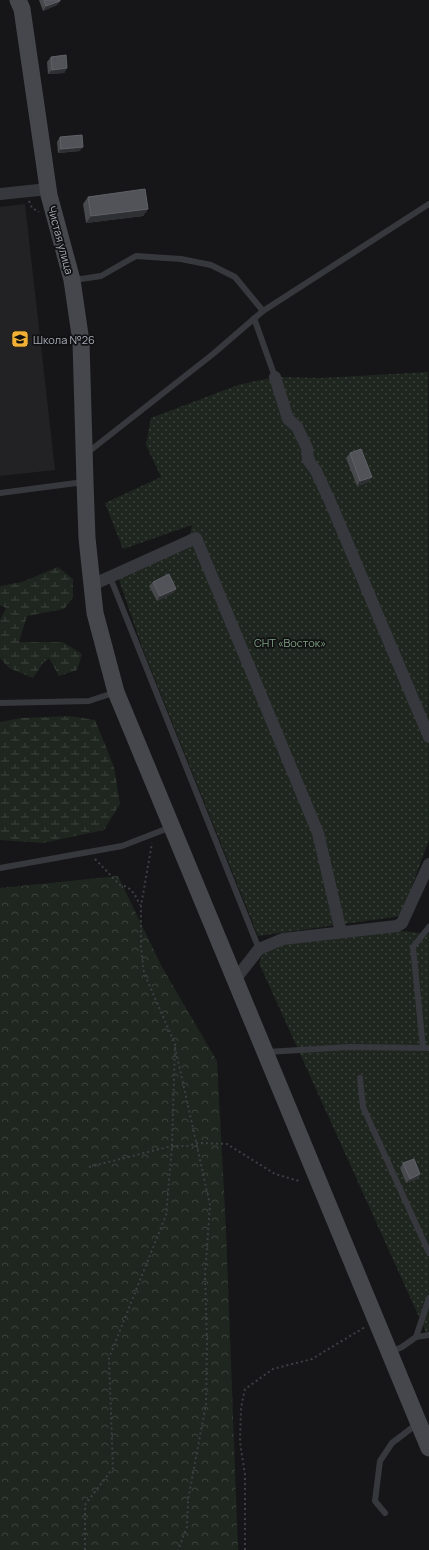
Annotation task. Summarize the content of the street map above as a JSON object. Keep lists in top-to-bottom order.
{
  "streets": {
    "main road": ["Чистая улица"]
  },
  "parks": ["СНТ «Восток»"],
  "places": {
    "school or university": ["Школа №26"]
  }
}
